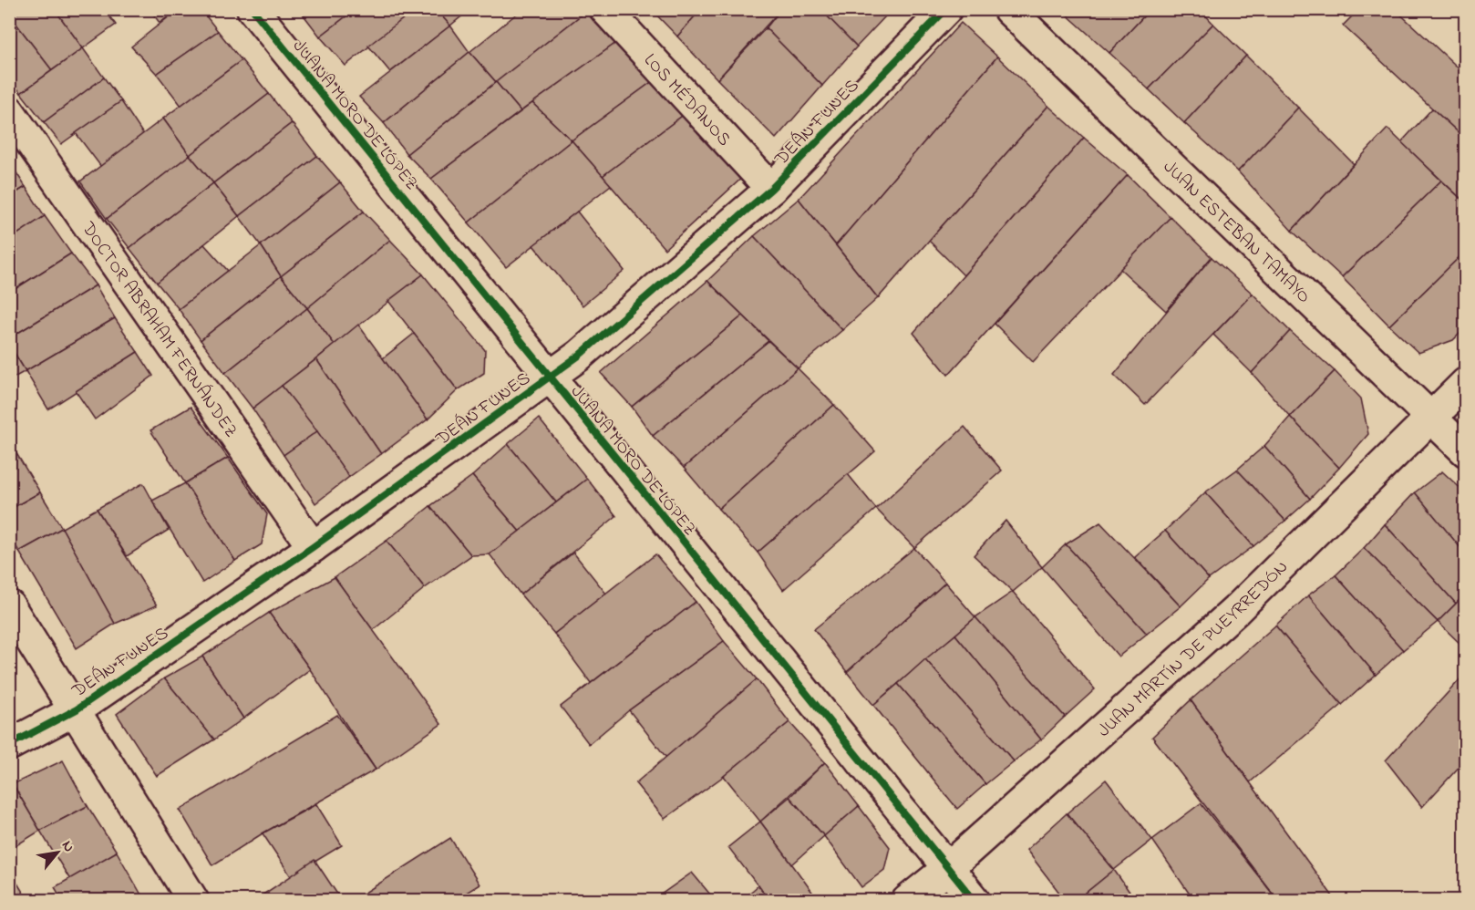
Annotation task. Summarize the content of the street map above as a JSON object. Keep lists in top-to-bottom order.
{
  "streets": {
    "street": [
      "LOS MÉDANOS",
      "JUANA MORO DE LÓPEZ",
      "DEÁN FUNES",
      "JUAN ESTEBAN TAMAYO",
      "DOCTOR ABRAHAM FERNÁNDEZ",
      "JUAN MARTÍN DE PUEYRREDÓN"
    ]
  },
  "crossings": [
    ["LOS MÉDANOS", "DEÁN FUNES"],
    ["JUANA MORO DE LÓPEZ", "DEÁN FUNES"],
    ["JUANA MORO DE LÓPEZ", "JUAN MARTÍN DE PUEYRREDÓN"],
    ["DEÁN FUNES", "DOCTOR ABRAHAM FERNÁNDEZ"],
    ["JUAN ESTEBAN TAMAYO", "JUAN MARTÍN DE PUEYRREDÓN"]
  ],
  "north": "top right"
}
